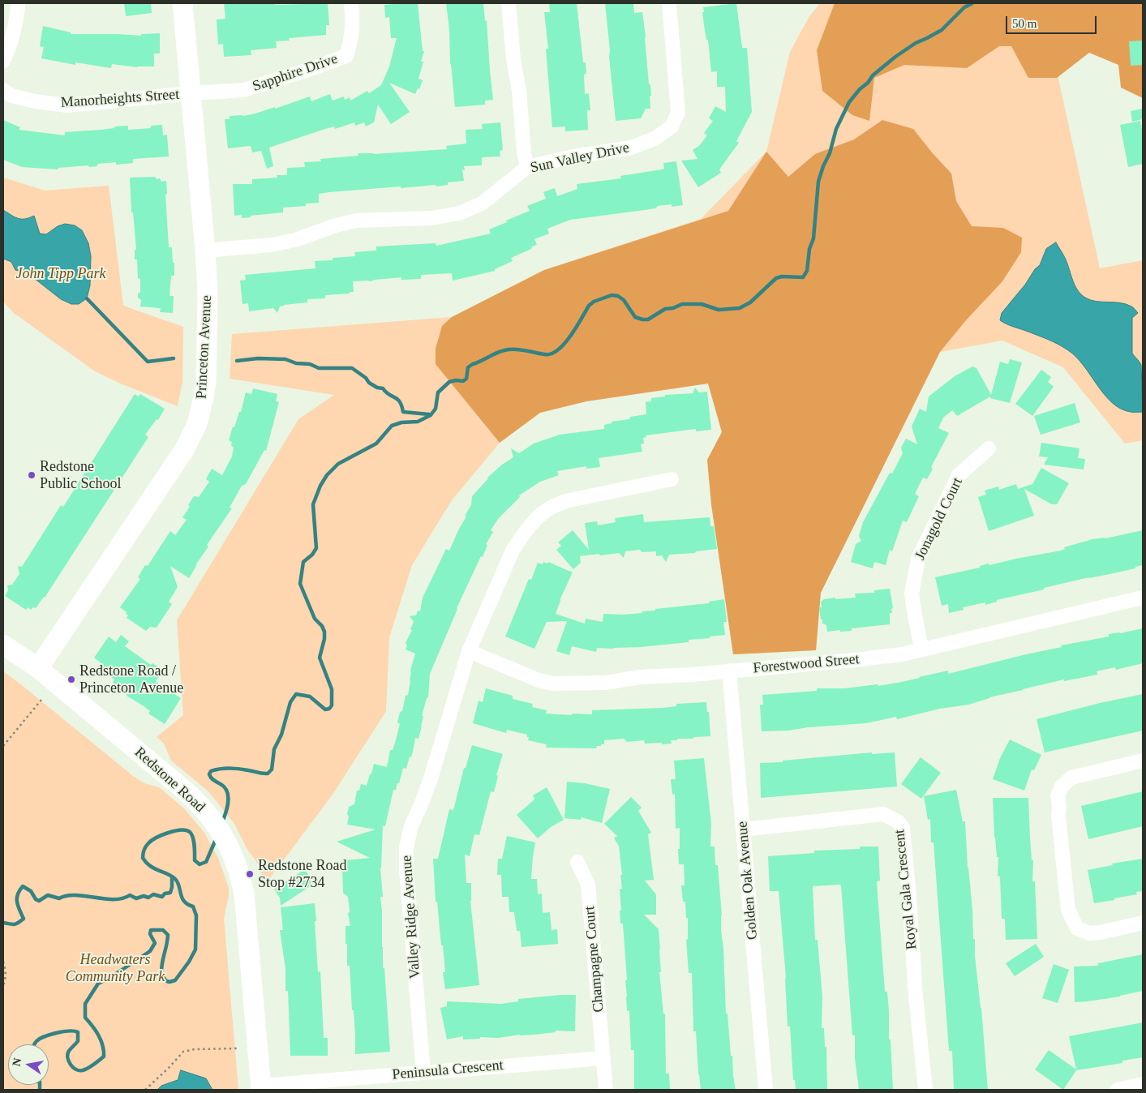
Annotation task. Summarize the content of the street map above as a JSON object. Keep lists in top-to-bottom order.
{
  "streets": {
    "street": [
      "Sapphire Drive",
      "Manorheights Street",
      "Sun Valley Drive",
      "Princeton Avenue",
      "Jonagold Court",
      "Forestwood Street",
      "Redstone Road",
      "Golden Oak Avenue",
      "Royal Gala Crescent",
      "Valley Ridge Avenue",
      "Champagne Court",
      "Peninsula Crescent"
    ]
  },
  "crossings": [
    ["Sapphire Drive", "Manorheights Street"],
    ["Sapphire Drive", "Princeton Avenue"],
    ["Manorheights Street", "Princeton Avenue"],
    ["Sun Valley Drive", "Princeton Avenue"],
    ["Princeton Avenue", "Redstone Road"],
    ["Jonagold Court", "Forestwood Street"],
    ["Forestwood Street", "Golden Oak Avenue"],
    ["Forestwood Street", "Valley Ridge Avenue"],
    ["Redstone Road", "Peninsula Crescent"],
    ["Golden Oak Avenue", "Royal Gala Crescent"],
    ["Valley Ridge Avenue", "Peninsula Crescent"],
    ["Champagne Court", "Peninsula Crescent"]
  ],
  "parks": ["John Tipp Park", "Headwaters Community Park"],
  "places": ["Redstone Public School", "Redstone Road / Princeton Avenue", "Redstone Road Stop #2734"],
  "scale_bar": "50 m",
  "north": "left"
}
